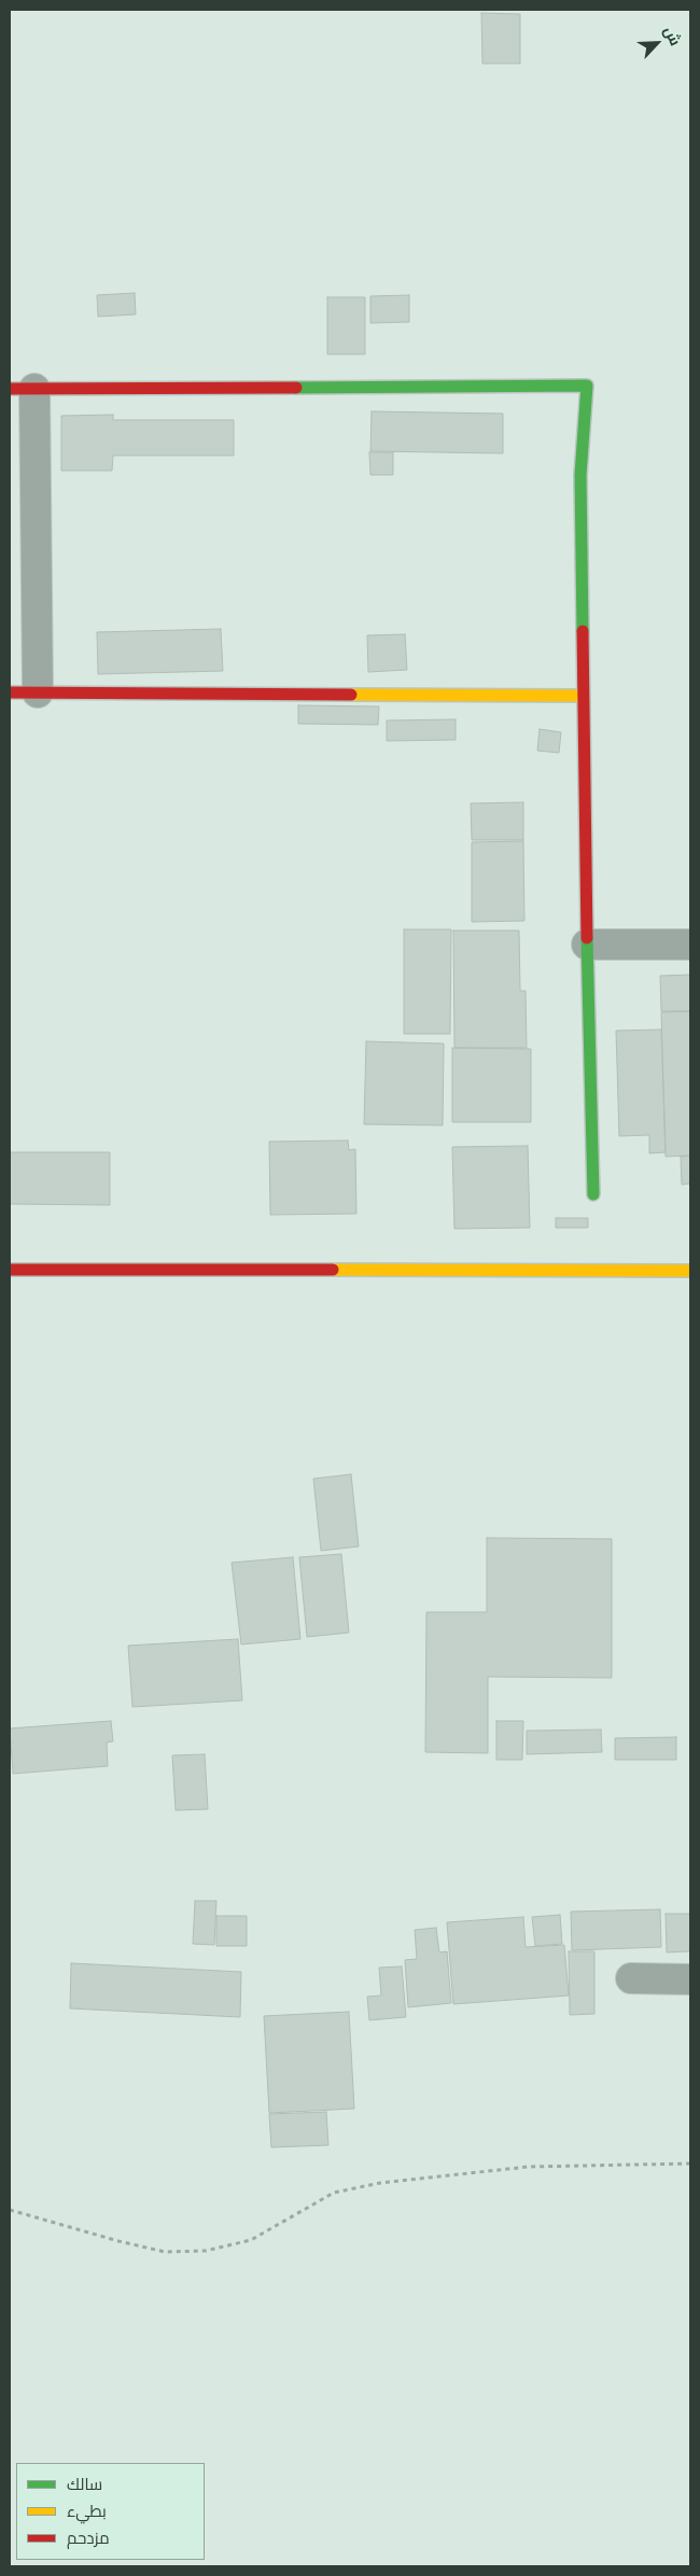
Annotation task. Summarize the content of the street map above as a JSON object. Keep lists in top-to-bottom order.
{
  "legend": ["سالك", "بطيء", "مزدحم"],
  "north": "top right"
}
